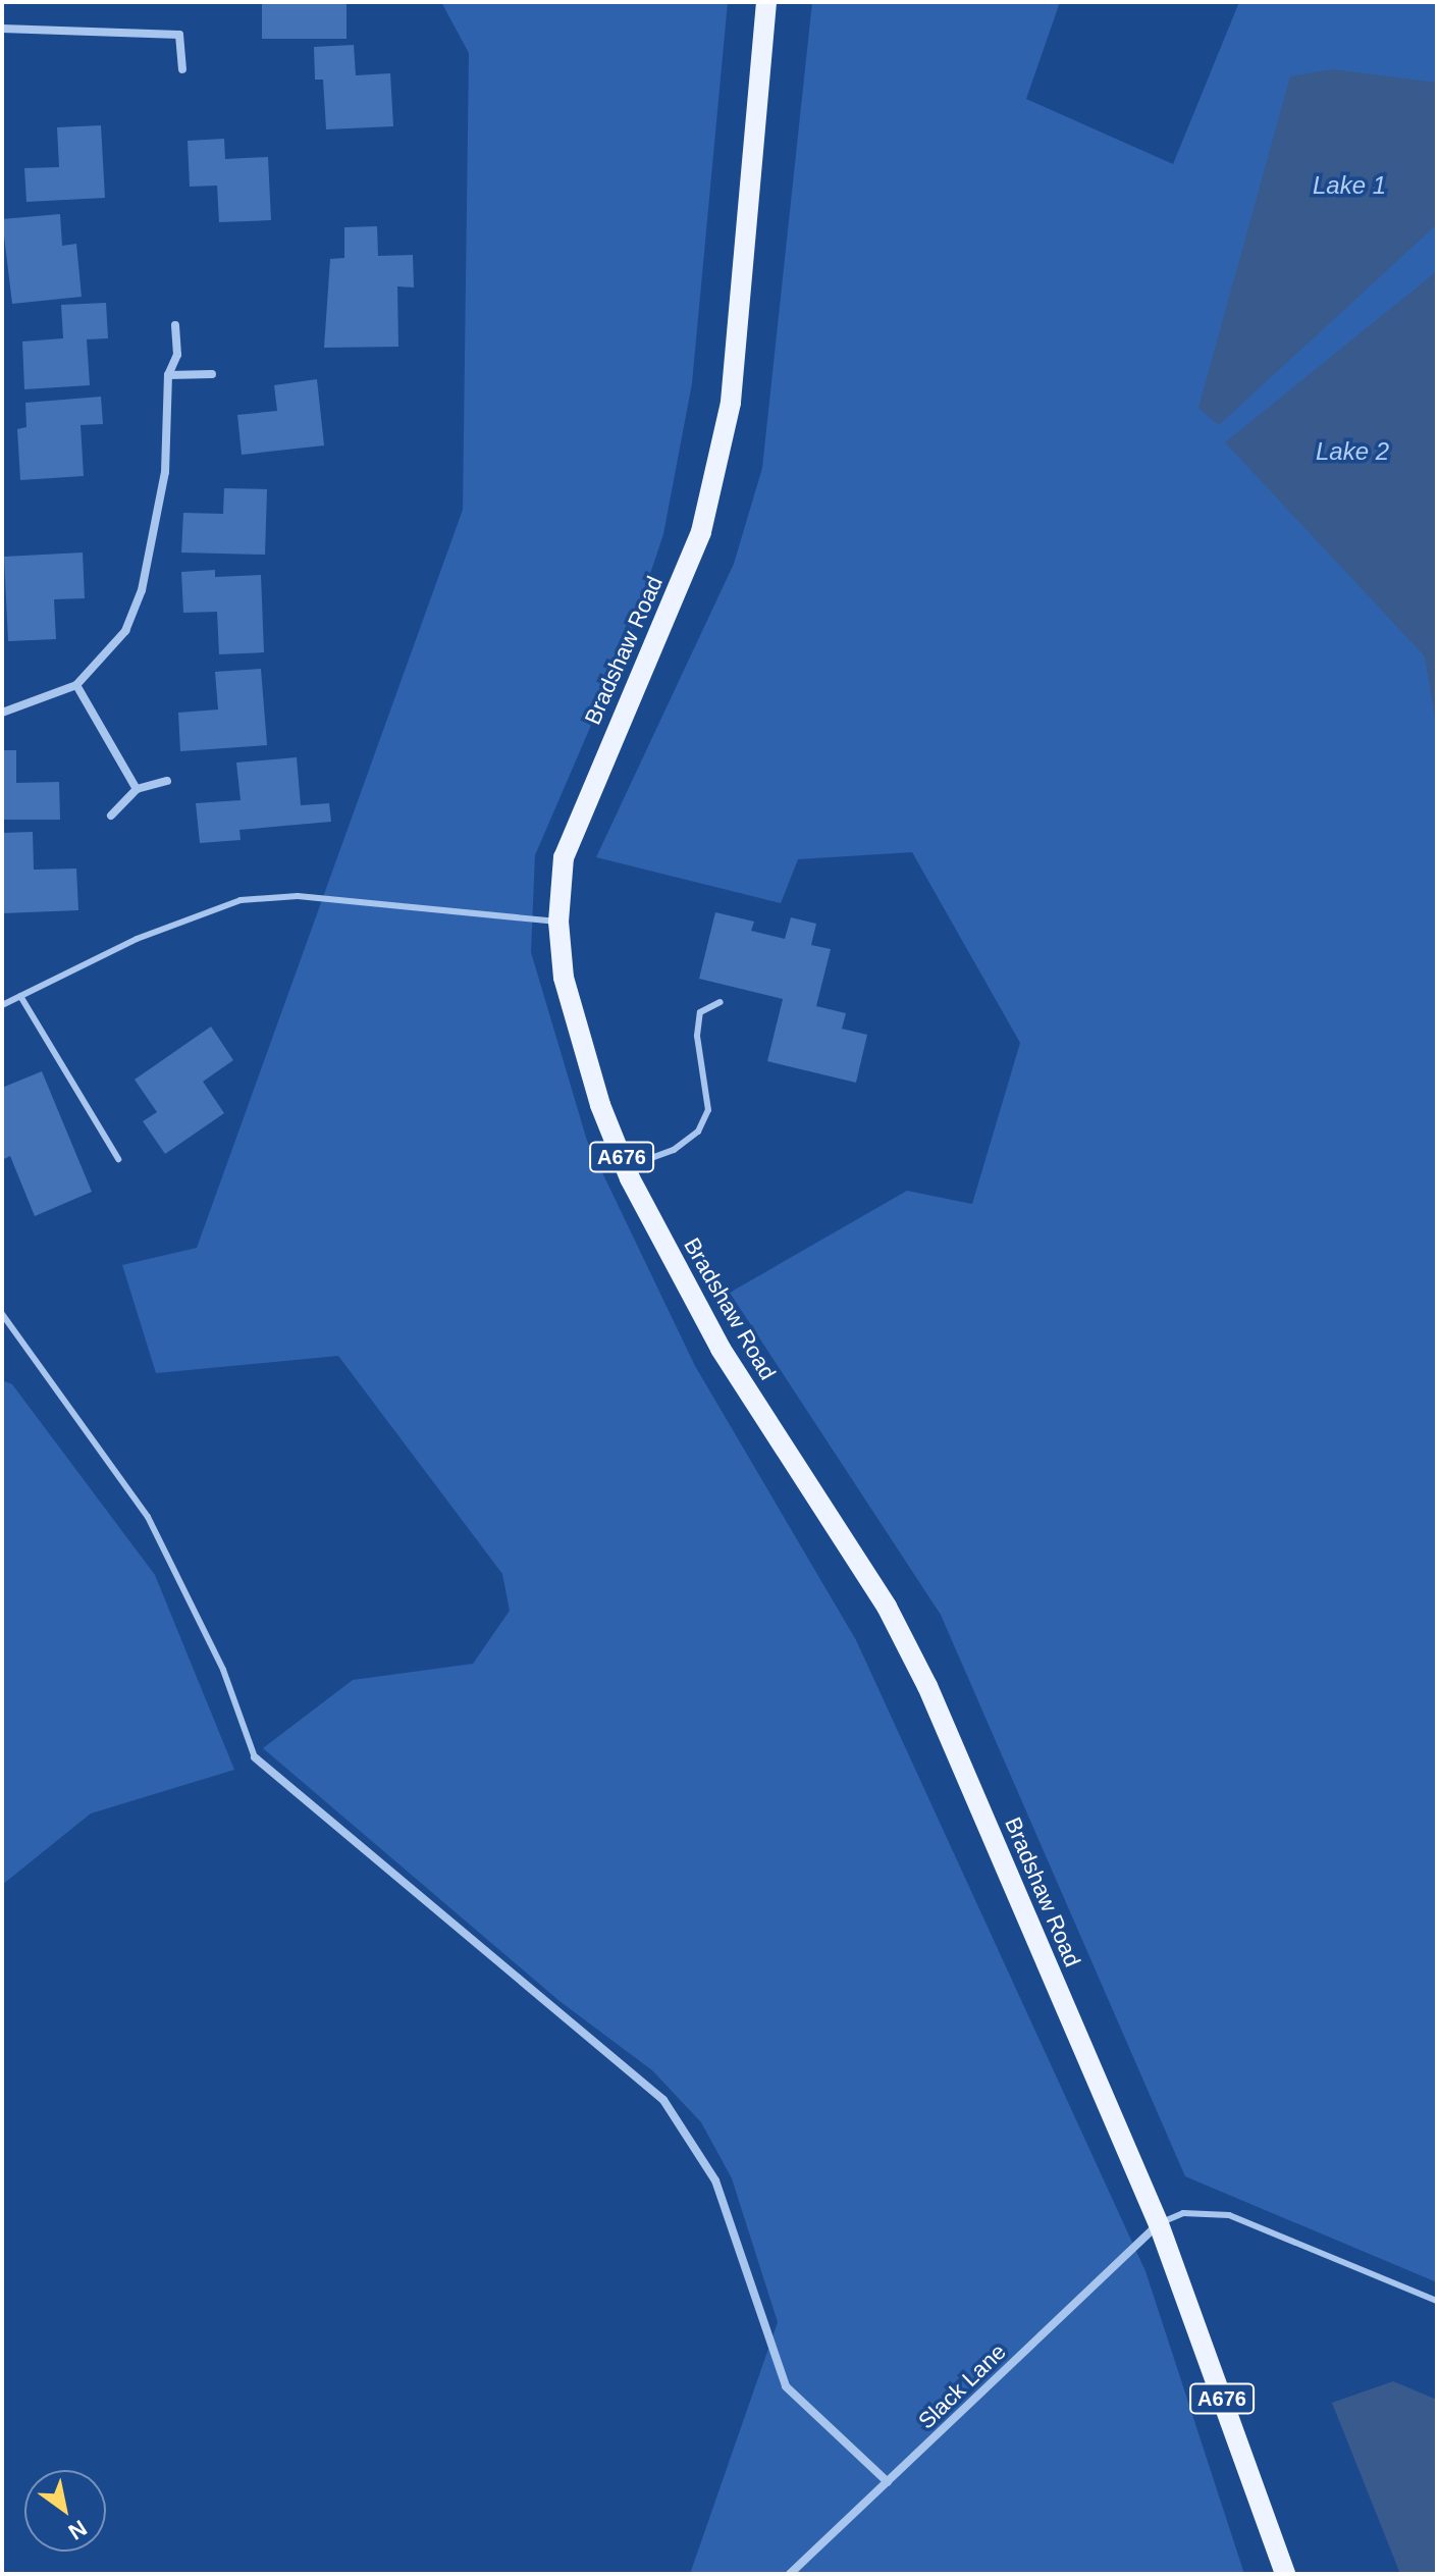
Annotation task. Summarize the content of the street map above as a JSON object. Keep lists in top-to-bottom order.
{
  "streets": {
    "main road": ["Bradshaw Road", "A676"],
    "street": ["Slack Lane"]
  },
  "crossings": [
    ["Bradshaw Road", "Slack Lane"]
  ],
  "water": ["Lake 1", "Lake 2"],
  "north": "bottom right"
}
